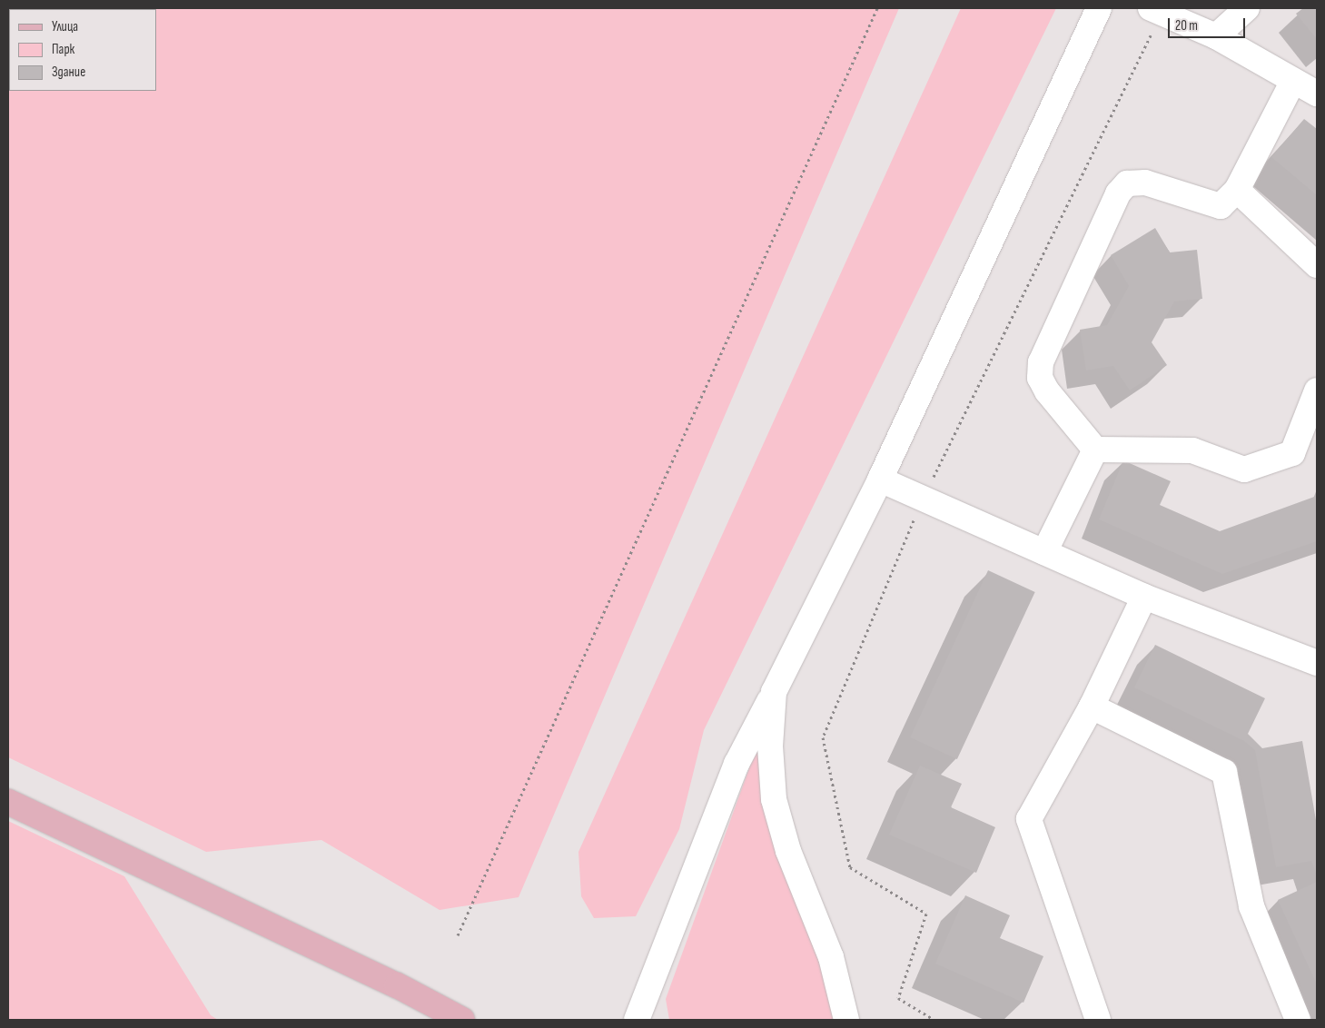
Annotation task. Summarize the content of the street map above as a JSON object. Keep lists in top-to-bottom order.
{
  "legend": ["Улица", "Парк", "Здание"],
  "scale_bar": "20 m"
}
